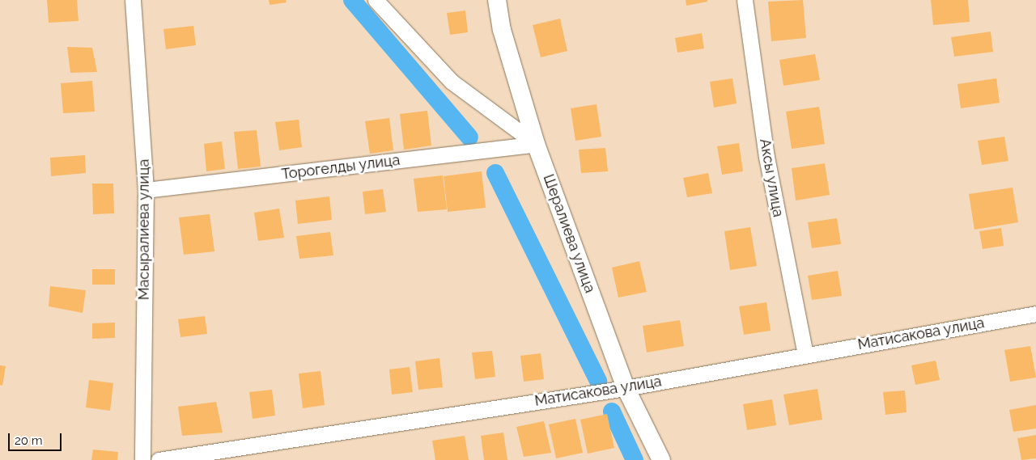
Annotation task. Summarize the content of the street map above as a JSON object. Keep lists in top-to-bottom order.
{
  "streets": {
    "street": [
      "Торогелды улица",
      "Аксы улица",
      "Масыралиева улица",
      "Шералиева улица",
      "Матисакова улица"
    ]
  },
  "crossings": [
    ["Торогелды улица", "Масыралиева улица"],
    ["Торогелды улица", "Шералиева улица"],
    ["Аксы улица", "Матисакова улица"],
    ["Шералиева улица", "Матисакова улица"]
  ],
  "scale_bar": "20 m"
}
